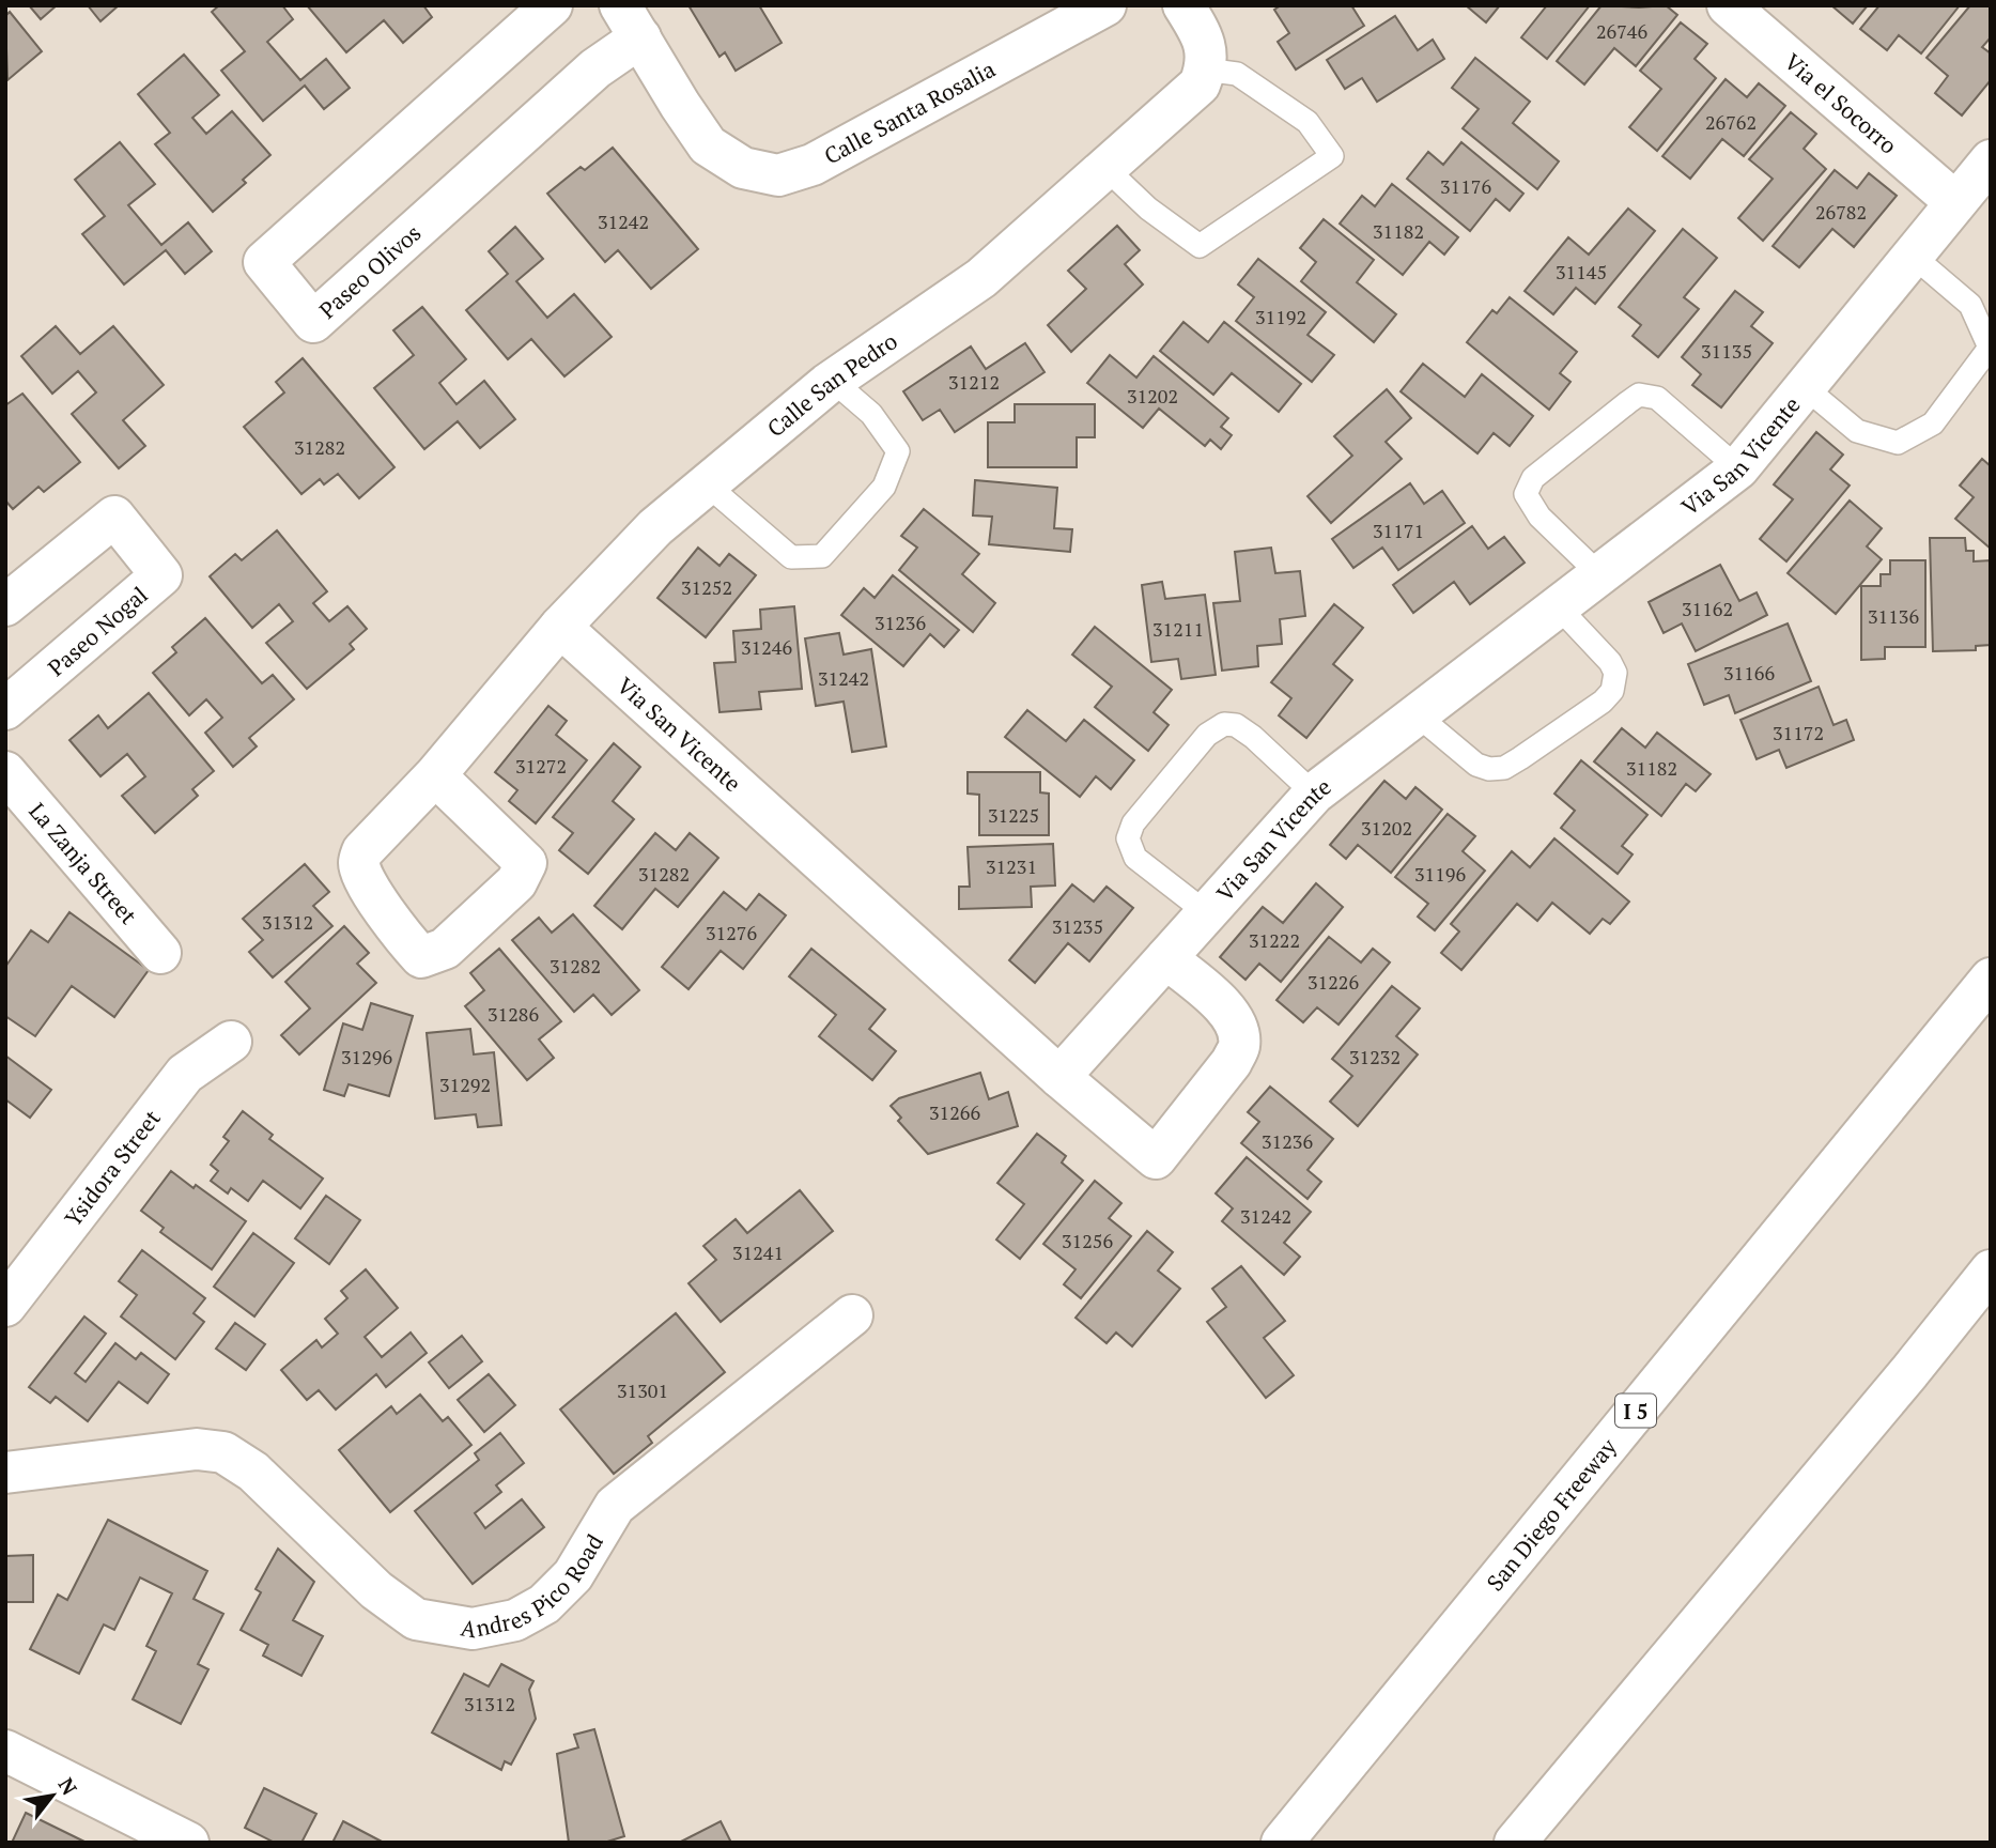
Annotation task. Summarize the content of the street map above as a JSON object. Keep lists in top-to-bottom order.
{
  "streets": {
    "main road": [
      "Via el Socorro",
      "Calle Santa Rosalia",
      "Paseo Olivos",
      "Calle San Pedro",
      "Via San Vicente",
      "Paseo Nogal",
      "La Zanja Street",
      "Ysidora Street",
      "I 5",
      "San Diego Freeway",
      "Andres Pico Road"
    ]
  },
  "crossings": [
    ["Via el Socorro", "Via San Vicente"],
    ["Calle Santa Rosalia", "Paseo Olivos"],
    ["Calle San Pedro", "Via San Vicente"]
  ],
  "house_numbers": [
    "26746",
    "26762",
    "31176",
    "26782",
    "31242",
    "31182",
    "31145",
    "31192",
    "31135",
    "31212",
    "31202",
    "31282",
    "31171",
    "31252",
    "31162",
    "31136",
    "31236",
    "31211",
    "31246",
    "31166",
    "31242",
    "31172",
    "31272",
    "31182",
    "31225",
    "31202",
    "31231",
    "31282",
    "31196",
    "31312",
    "31235",
    "31276",
    "31222",
    "31282",
    "31226",
    "31286",
    "31296",
    "31232",
    "31292",
    "31266",
    "31236",
    "31242",
    "31256",
    "31241",
    "31301",
    "31312"
  ],
  "north": "top right"
}
